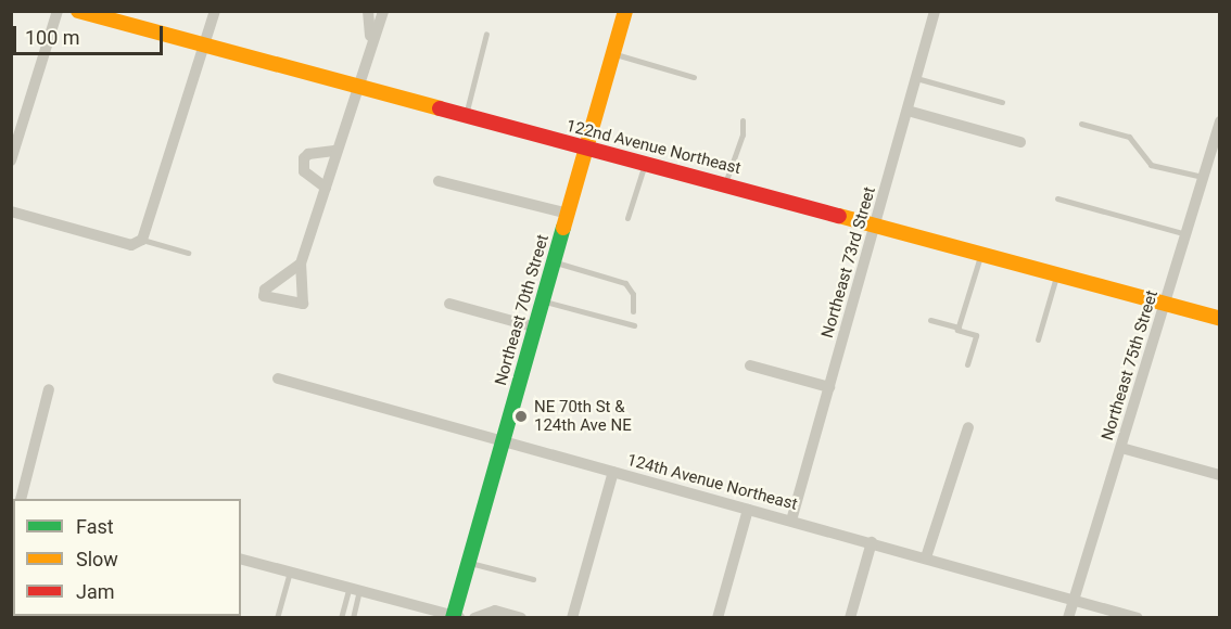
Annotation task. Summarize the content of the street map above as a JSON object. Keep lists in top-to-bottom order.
{
  "streets": {
    "street": [
      "122nd Avenue Northeast",
      "Northeast 73rd Street",
      "Northeast 70th Street",
      "Northeast 75th Street",
      "124th Avenue Northeast"
    ]
  },
  "crossings": [
    ["122nd Avenue Northeast", "Northeast 73rd Street"],
    ["122nd Avenue Northeast", "Northeast 70th Street"],
    ["122nd Avenue Northeast", "Northeast 75th Street"],
    ["Northeast 73rd Street", "124th Avenue Northeast"],
    ["Northeast 70th Street", "124th Avenue Northeast"],
    ["Northeast 75th Street", "124th Avenue Northeast"]
  ],
  "places": ["NE 70th St & 124th Ave NE"],
  "legend": ["Fast", "Slow", "Jam"],
  "scale_bar": "100 m"
}
